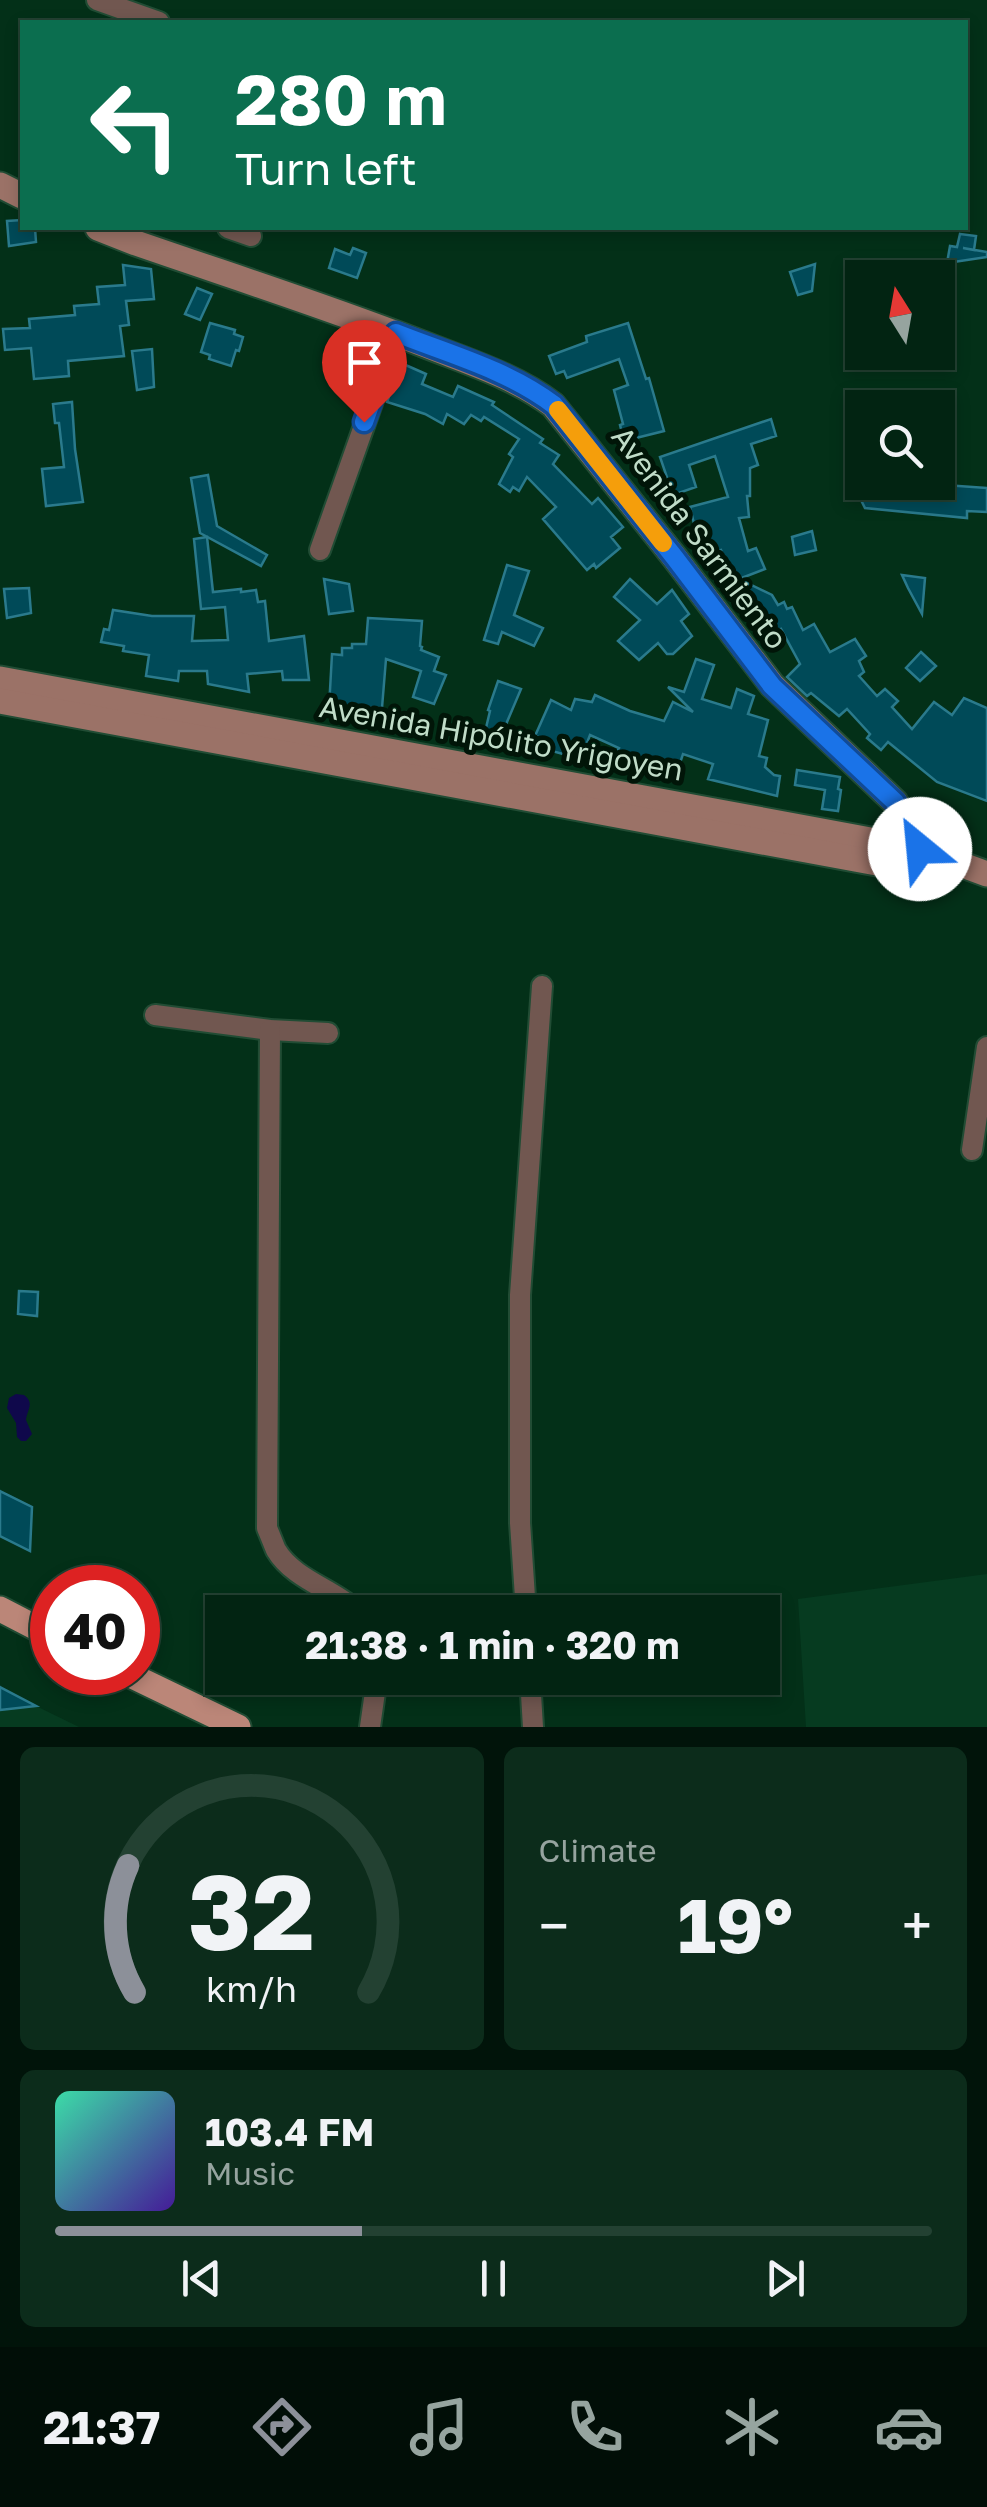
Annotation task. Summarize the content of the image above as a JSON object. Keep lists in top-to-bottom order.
{
  "streets": {
    "main road": ["Avenida Sarmiento", "Avenida Hipólito Yrigoyen"]
  },
  "crossings": [
    ["Avenida Sarmiento", "Avenida Hipólito Yrigoyen"]
  ],
  "north": "top",
  "page": {
    "turn": ["280 m", "Turn left"],
    "limit": "40",
    "trip": "21:38 · 1 min · 320 m",
    "tile": "Climate",
    "heat": ["−", "19°", "+"],
    "song": ["103.4 FM", "Music"],
    "tabs": "21:37",
    "gauge": ["32", "km/h"]
  }
}
